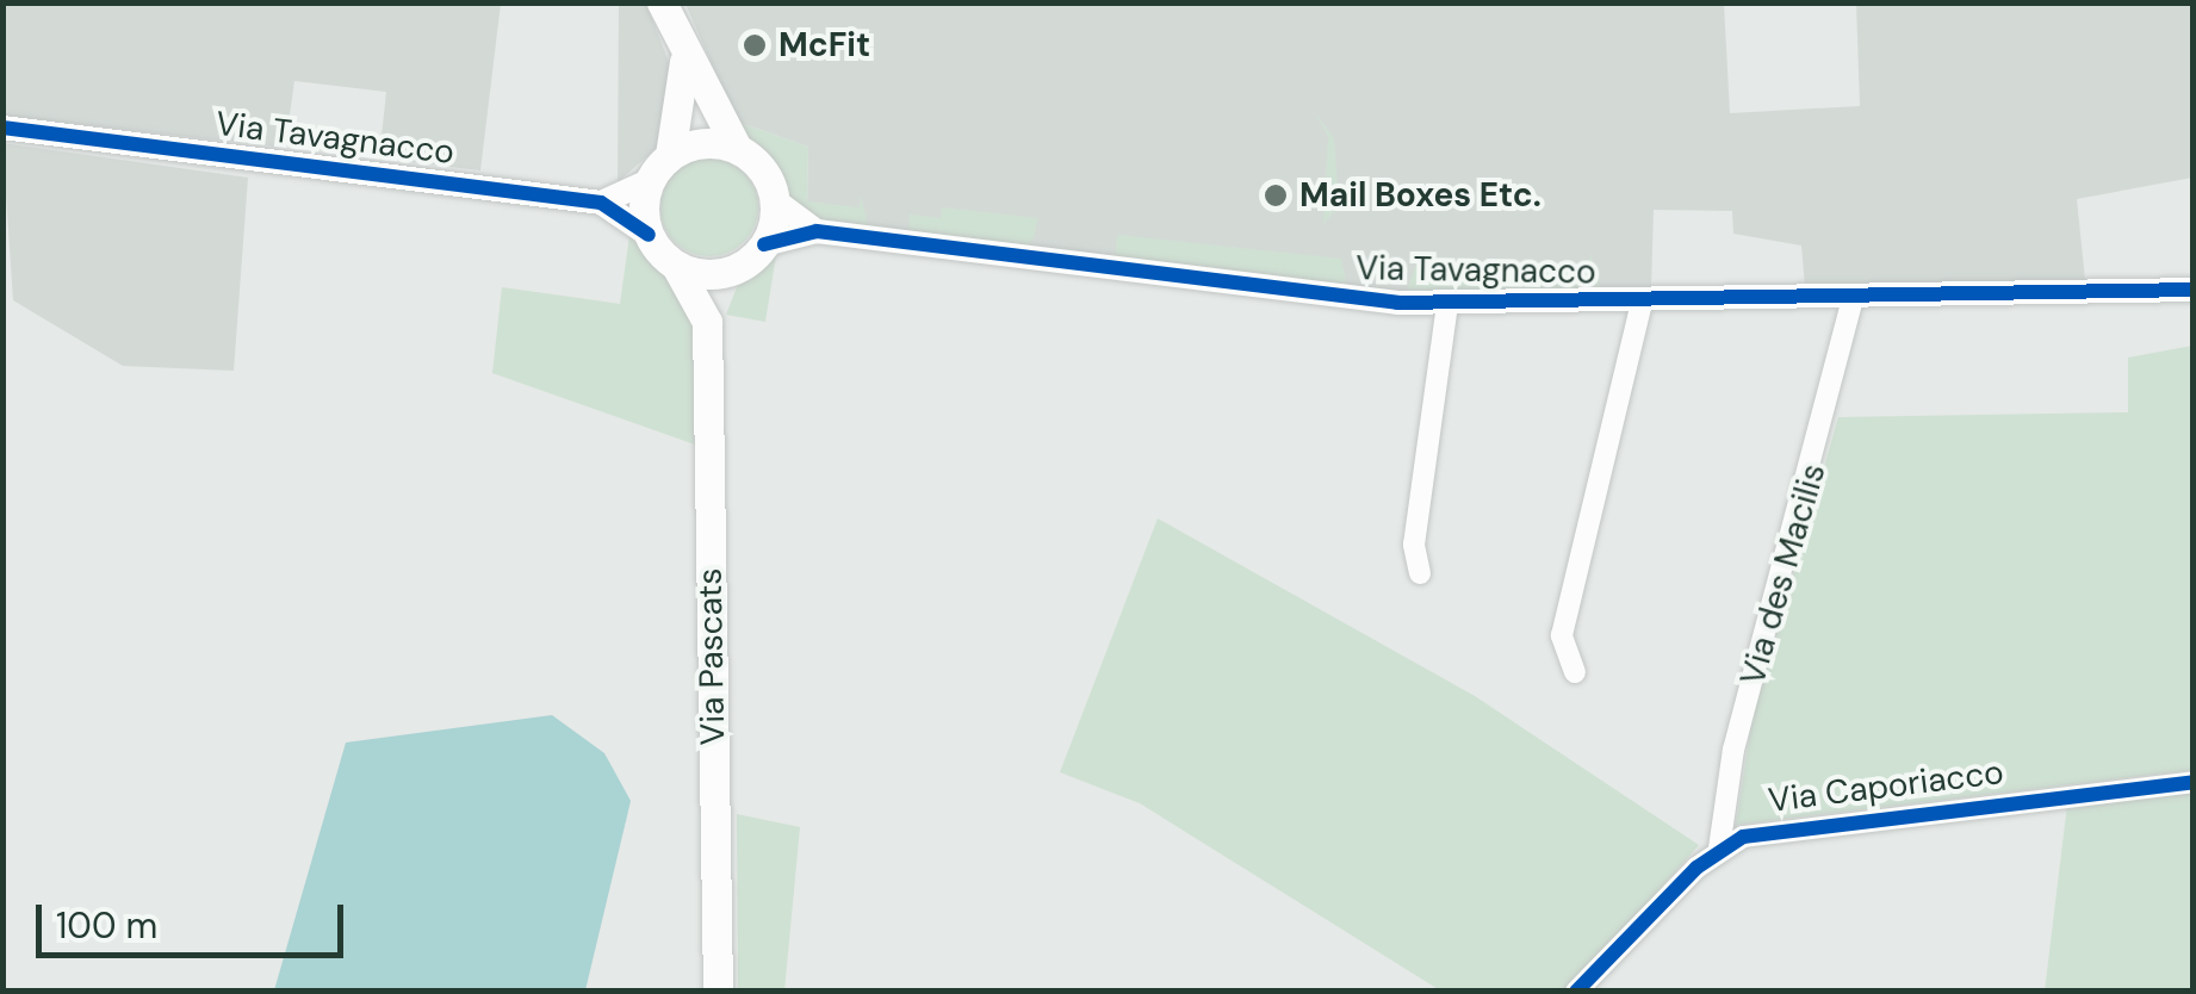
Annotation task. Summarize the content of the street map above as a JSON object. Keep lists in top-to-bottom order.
{
  "streets": {
    "main road": ["Via Pascats"],
    "street": ["Via Tavagnacco", "Via des Macilis", "Via Caporiacco"]
  },
  "crossings": [
    ["Via Tavagnacco", "Via des Macilis"],
    ["Via Tavagnacco", "Via Pascats"],
    ["Via des Macilis", "Via Caporiacco"]
  ],
  "places": ["McFit", "Mail Boxes Etc."],
  "scale_bar": "100 m"
}
